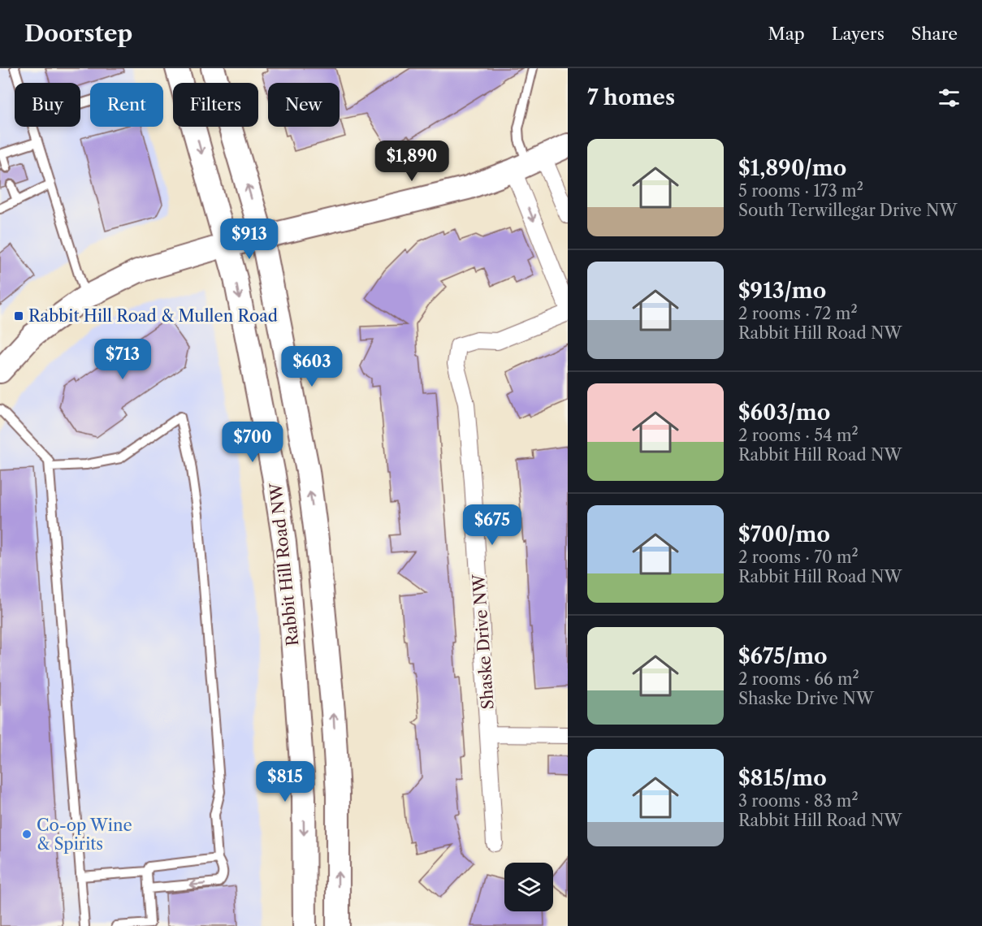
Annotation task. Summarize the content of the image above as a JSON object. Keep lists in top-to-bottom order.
{
  "streets": {
    "main road": ["Rabbit Hill Road NW"],
    "street": ["Shaske Drive NW"]
  },
  "places": {
    "transit": ["Rabbit Hill Road & Mullen Road"],
    "other": ["Co-op Wine & Spirits"]
  },
  "page": {
    "header": "Doorstep",
    "nav": ["Map", "Layers", "Share"],
    "heading": "7 homes",
    "chip": [
      "Buy",
      "Rent",
      "Filters",
      "New"
    ],
    "list": [
      {
        "name": "$1,890/mo",
        "note": "5 rooms · 173 m² · South Terwillegar Drive NW"
      },
      {
        "name": "$913/mo",
        "note": "2 rooms · 72 m² · Rabbit Hill Road NW"
      },
      {
        "name": "$603/mo",
        "note": "2 rooms · 54 m² · Rabbit Hill Road NW"
      },
      {
        "name": "$700/mo",
        "note": "2 rooms · 70 m² · Rabbit Hill Road NW"
      },
      {
        "name": "$675/mo",
        "note": "2 rooms · 66 m² · Shaske Drive NW"
      },
      {
        "name": "$815/mo",
        "note": "3 rooms · 83 m² · Rabbit Hill Road NW"
      }
    ],
    "price": [
      "$1,890",
      "$913",
      "$713",
      "$603",
      "$700",
      "$675",
      "$815"
    ]
  }
}
